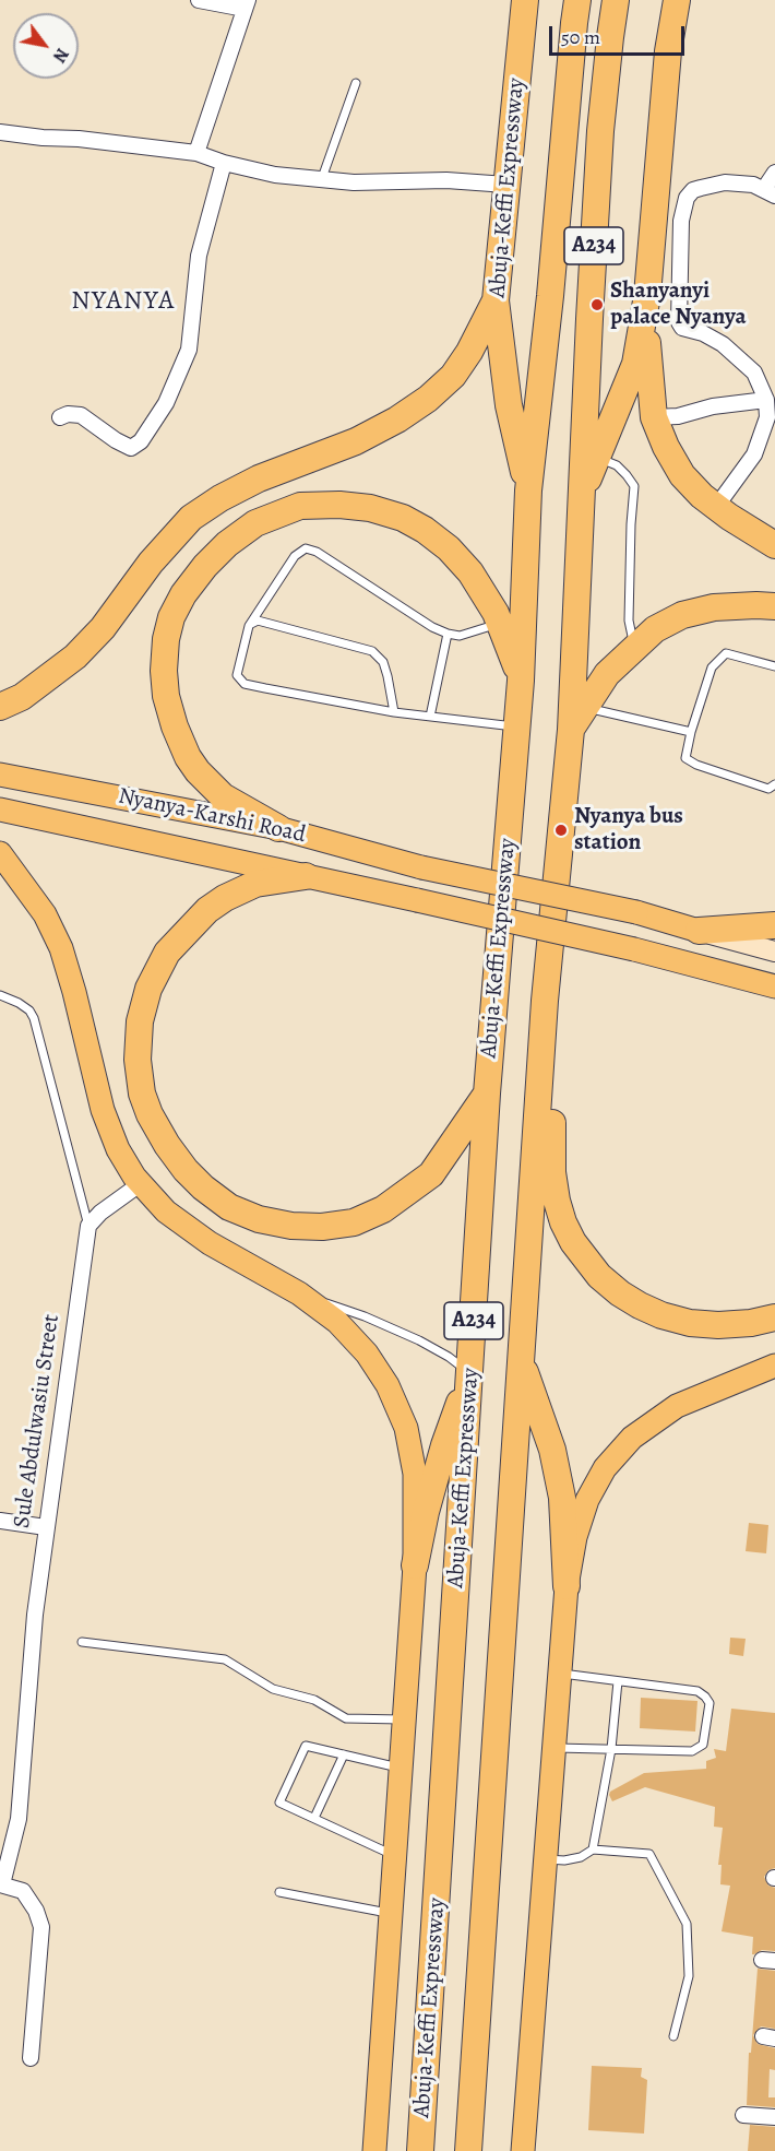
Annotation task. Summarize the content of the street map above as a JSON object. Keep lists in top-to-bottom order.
{
  "streets": {
    "highway": ["Abuja-Keffi Expressway", "A234"],
    "main road": ["Nyanya-Karshi Road"],
    "street": ["Sule Abdulwasiu Street"]
  },
  "districts": ["NYANYA"],
  "places": ["Shanyanyi palace Nyanya", "Nyanya bus station"],
  "scale_bar": "50 m",
  "north": "bottom right"
}
